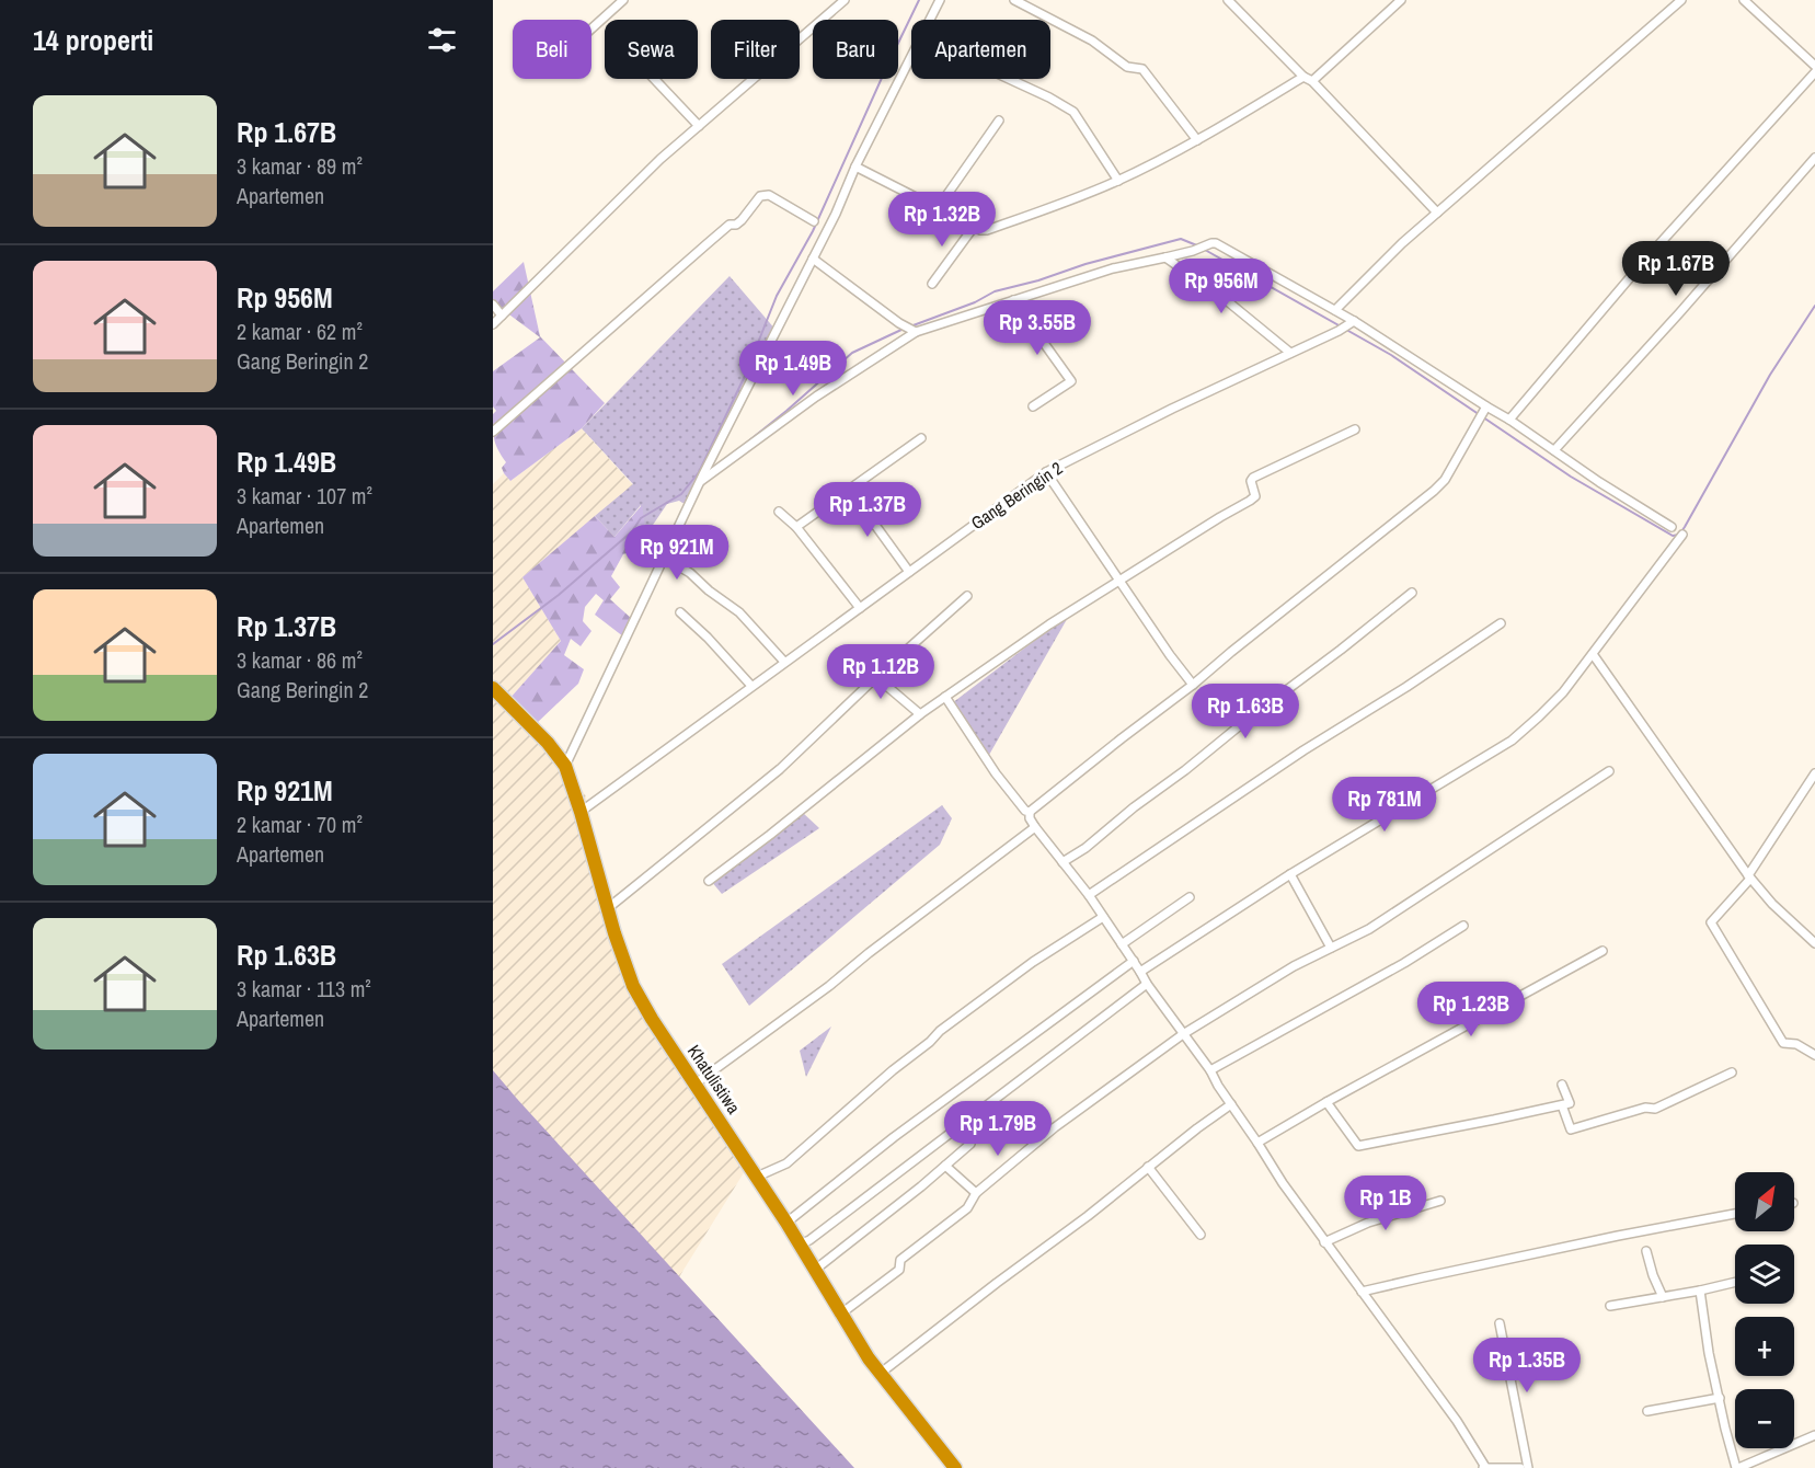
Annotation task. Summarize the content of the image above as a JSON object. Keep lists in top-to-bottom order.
{
  "streets": {
    "highway": ["Khatulistiwa"],
    "street": ["Gang Beringin 2"]
  },
  "crossings": [
    ["Gang Beringin 2", "Khatulistiwa"]
  ],
  "north": "top right",
  "page": {
    "heading": "14 properti",
    "chip": [
      "Beli",
      "Sewa",
      "Filter",
      "Baru",
      "Apartemen"
    ],
    "list": [
      {
        "name": "Rp 1.67B",
        "note": "3 kamar · 89 m² · Apartemen"
      },
      {
        "name": "Rp 956M",
        "note": "2 kamar · 62 m² · Gang Beringin 2"
      },
      {
        "name": "Rp 1.49B",
        "note": "3 kamar · 107 m² · Apartemen"
      },
      {
        "name": "Rp 1.37B",
        "note": "3 kamar · 86 m² · Gang Beringin 2"
      },
      {
        "name": "Rp 921M",
        "note": "2 kamar · 70 m² · Apartemen"
      },
      {
        "name": "Rp 1.63B",
        "note": "3 kamar · 113 m² · Apartemen"
      }
    ],
    "price": [
      "Rp 1.32B",
      "Rp 1.67B",
      "Rp 956M",
      "Rp 3.55B",
      "Rp 1.49B",
      "Rp 1.37B",
      "Rp 921M",
      "Rp 1.12B",
      "Rp 1.63B",
      "Rp 781M",
      "Rp 1.23B",
      "Rp 1.79B",
      "Rp 1B",
      "Rp 1.35B"
    ],
    "map_buttons": ["+", "−"]
  }
}
